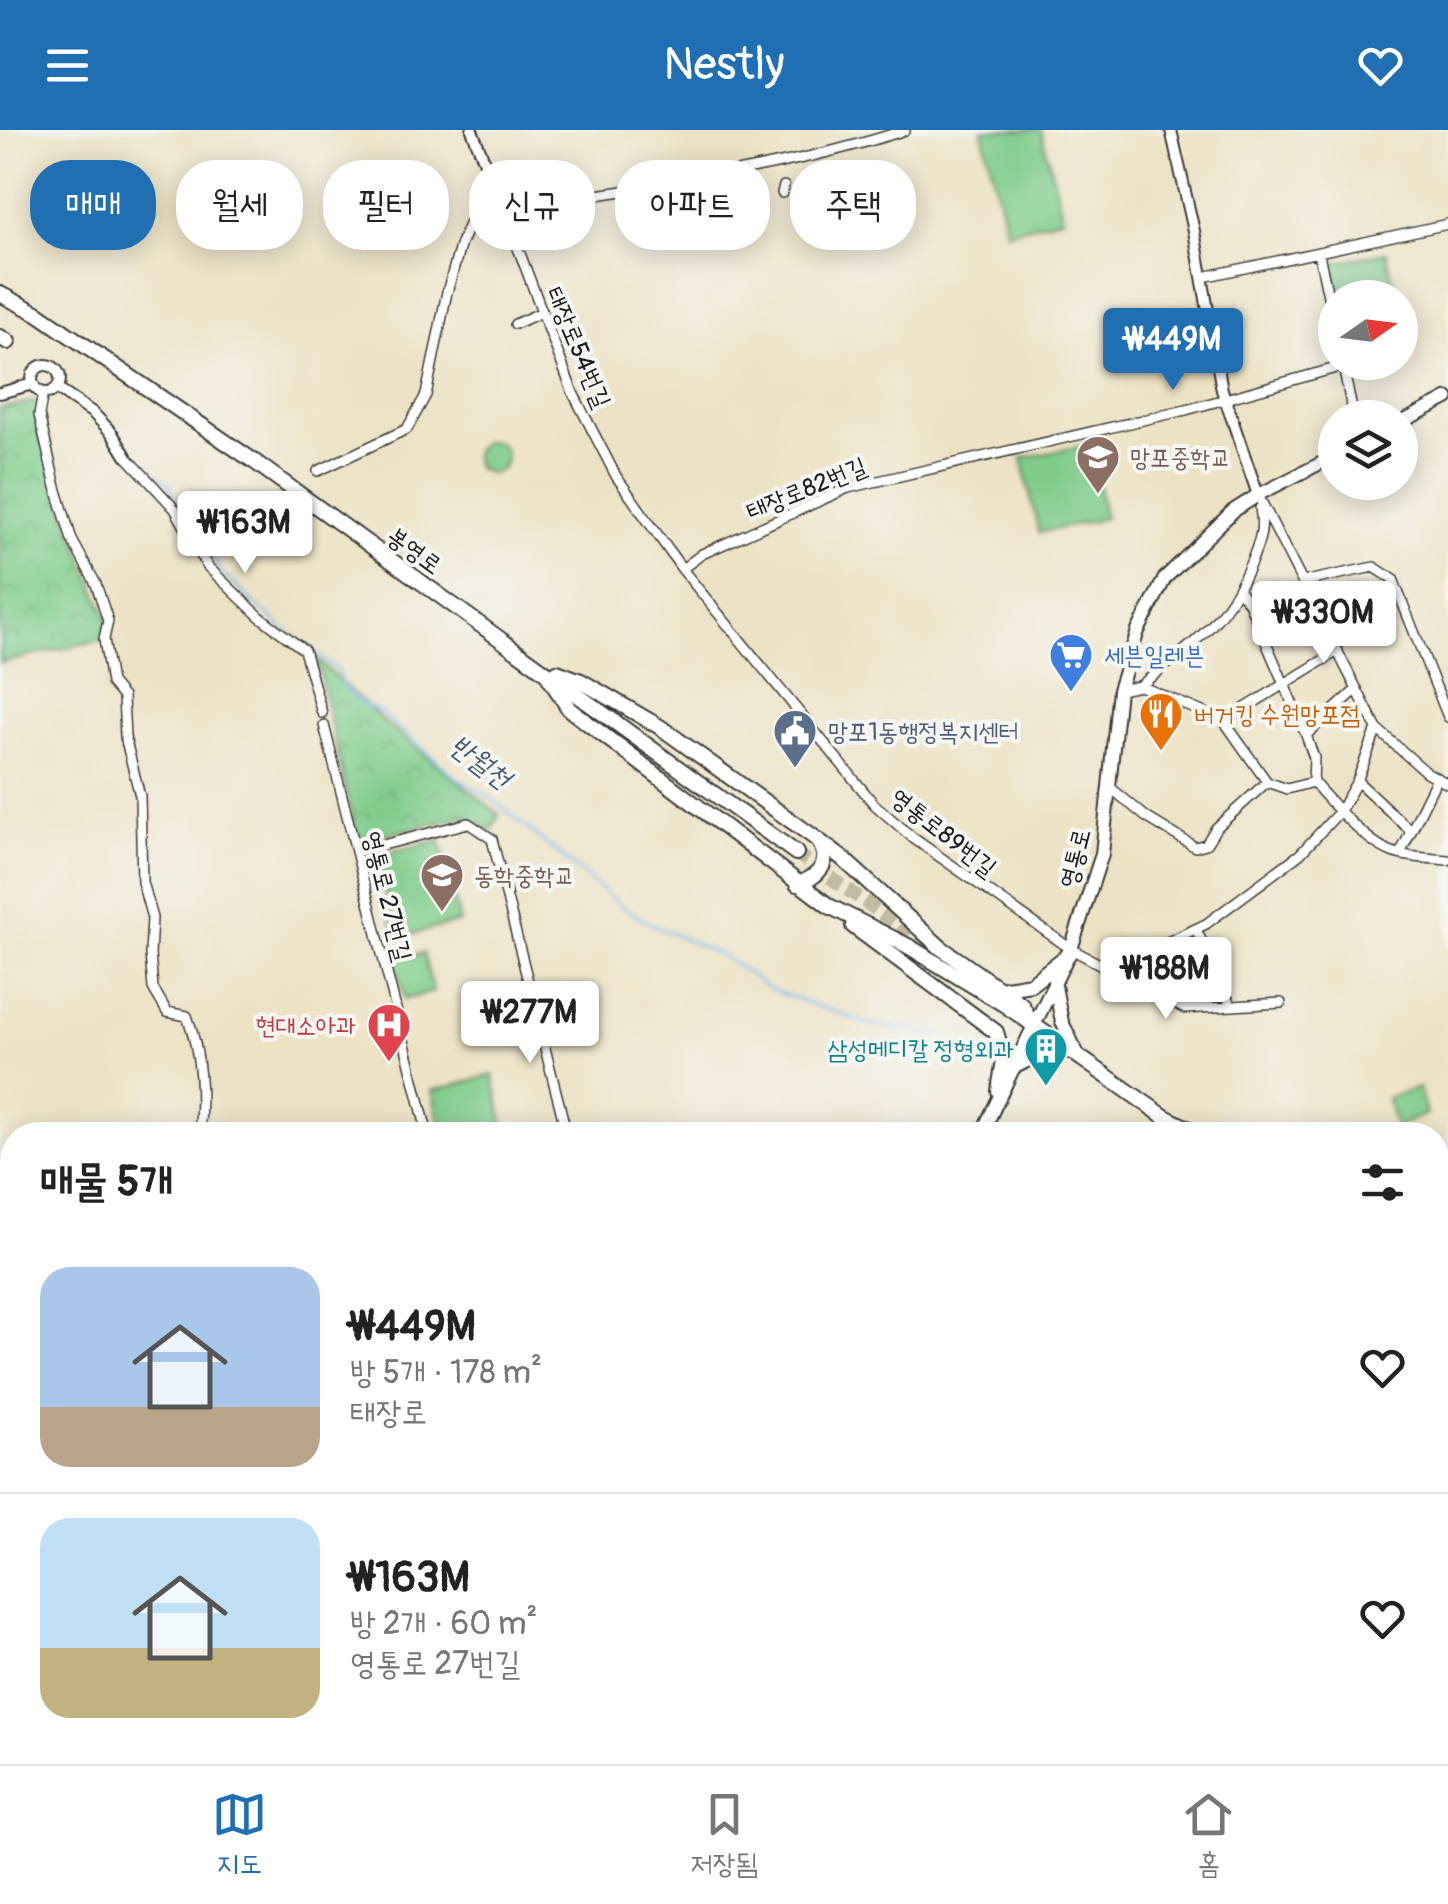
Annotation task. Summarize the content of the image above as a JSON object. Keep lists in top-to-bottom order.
{
  "streets": {
    "highway": ["봉영로"],
    "main road": ["영통로"],
    "street": [
      "태장로54번길",
      "태장로82번길",
      "영통로89번길",
      "영통로 27번길"
    ]
  },
  "crossings": [
    ["태장로54번길", "태장로82번길"],
    ["태장로54번길", "영통로89번길"],
    ["영통로89번길", "영통로"]
  ],
  "water": ["반월천"],
  "places": {
    "school or university": ["망포중학교", "동학중학교"],
    "supermarket": ["세븐일레븐"],
    "restaurant": ["버거킹 수원망포점"],
    "public building": ["망포1동행정복지센터"],
    "hospital": ["현대소아과"],
    "building": ["삼성메디칼 정형외과"]
  },
  "north": "right",
  "page": {
    "header": "Nestly",
    "chip": [
      "매매",
      "월세",
      "필터",
      "신규",
      "아파트",
      "주택"
    ],
    "price": [
      "₩449M",
      "₩163M",
      "₩330M",
      "₩188M",
      "₩277M"
    ],
    "heading": "매물 5개",
    "list": [
      {
        "name": "₩449M",
        "note": "방 5개 · 178 m² · 태장로"
      },
      {
        "name": "₩163M",
        "note": "방 2개 · 60 m² · 영통로 27번길"
      }
    ],
    "tabs": ["지도", "저장됨", "홈"]
  }
}
